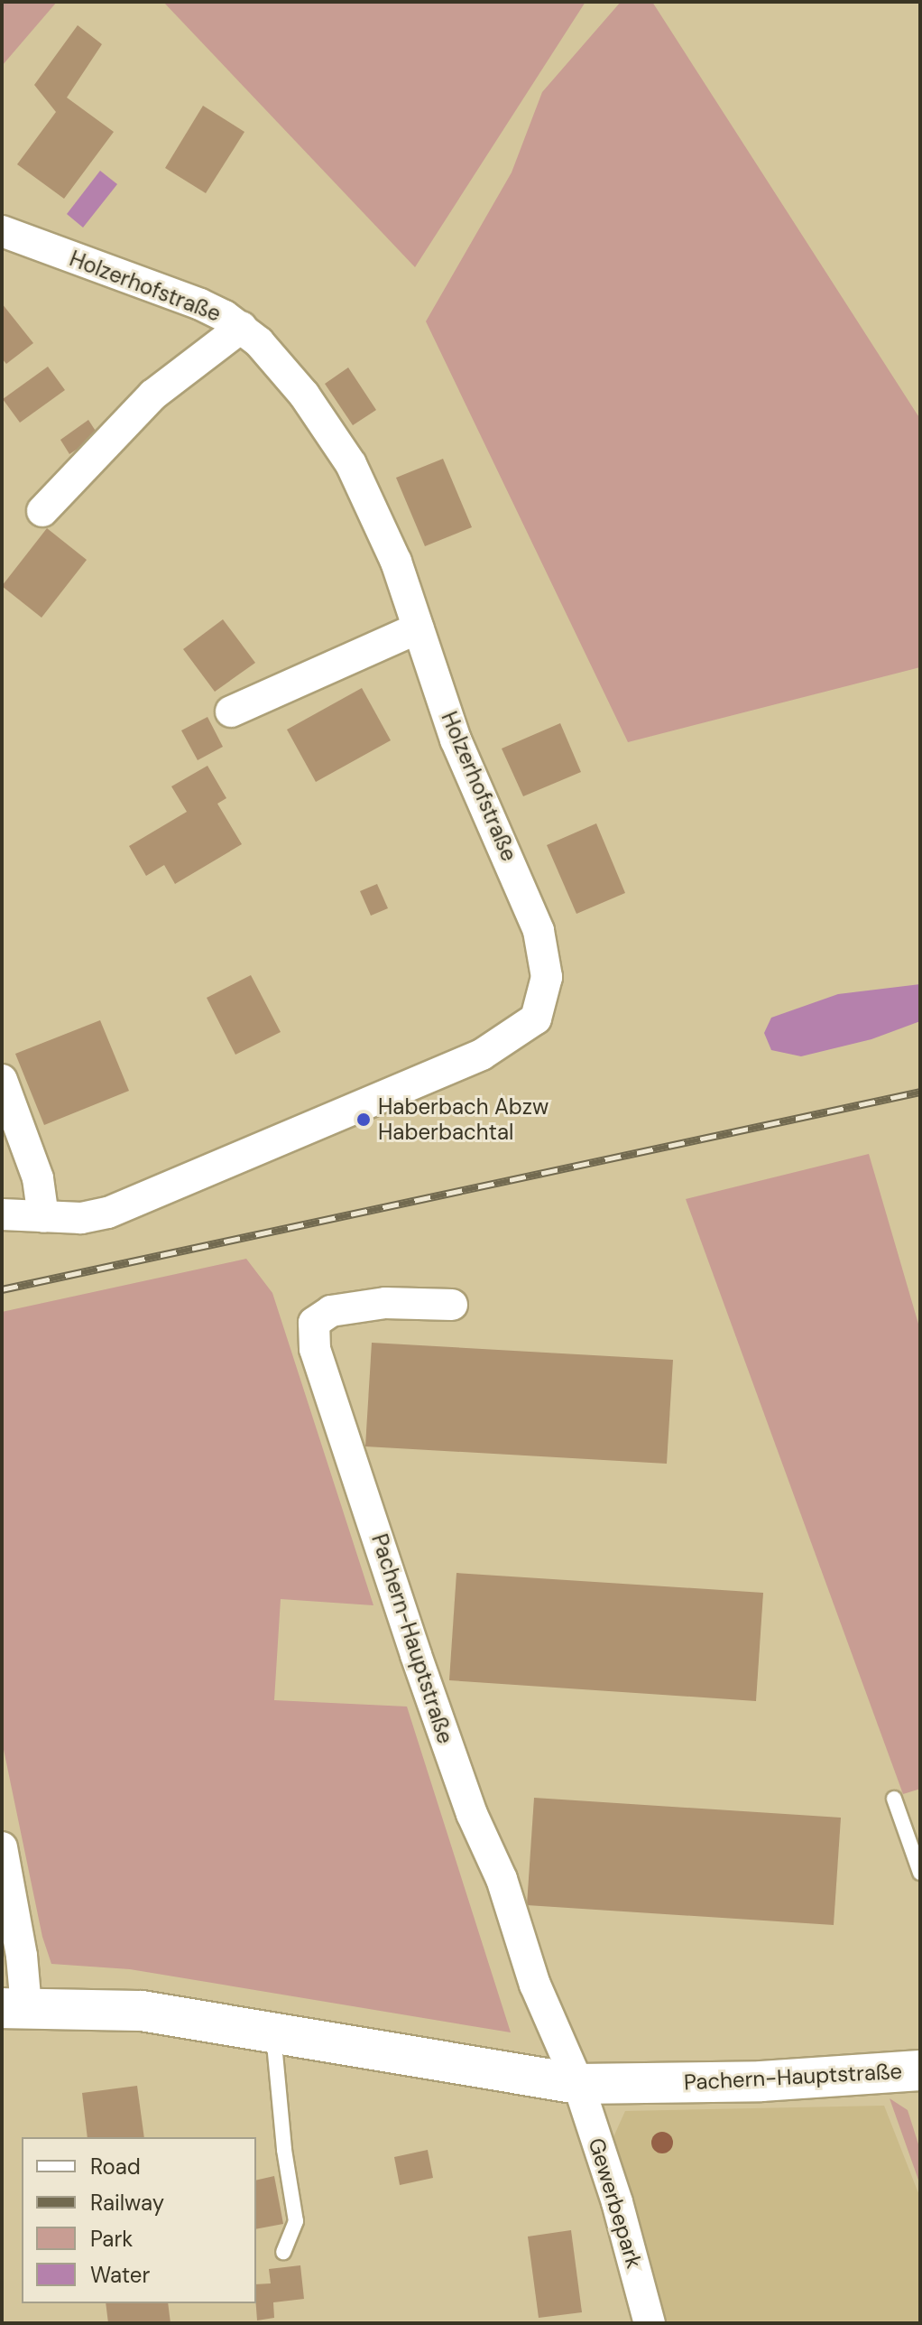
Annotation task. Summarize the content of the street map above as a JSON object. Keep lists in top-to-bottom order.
{
  "streets": {
    "main road": ["Pachern-Hauptstraße"],
    "street": ["Holzerhofstraße", "Gewerbepark"]
  },
  "crossings": [
    ["Pachern-Hauptstraße", "Gewerbepark"]
  ],
  "places": ["Haberbach Abzw Haberbachtal"],
  "legend": [
    "Road",
    "Railway",
    "Park",
    "Water"
  ]
}
